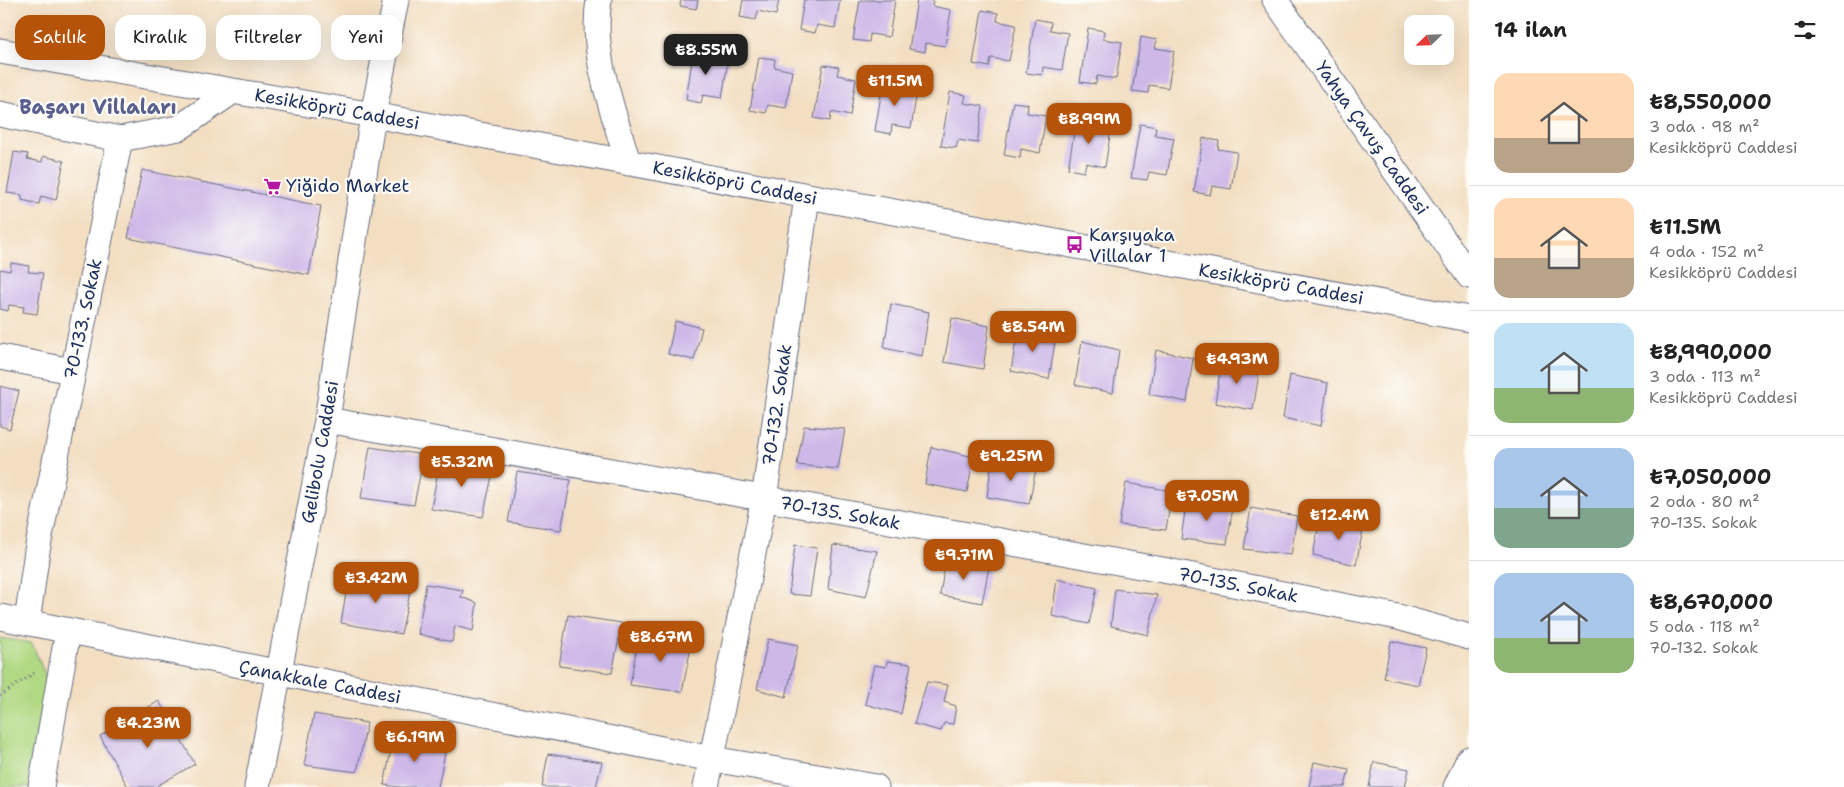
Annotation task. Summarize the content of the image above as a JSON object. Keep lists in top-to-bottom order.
{
  "streets": {
    "street": [
      "Kesikköprü Caddesi",
      "Yahya Çavuş Caddesi",
      "70-133. Sokak",
      "70-132. Sokak",
      "Gelibolu Caddesi",
      "70-135. Sokak",
      "Çanakkale Caddesi"
    ]
  },
  "crossings": [
    ["Kesikköprü Caddesi", "70-132. Sokak"],
    ["Kesikköprü Caddesi", "Gelibolu Caddesi"],
    ["70-133. Sokak", "Çanakkale Caddesi"],
    ["70-132. Sokak", "70-135. Sokak"],
    ["70-132. Sokak", "Çanakkale Caddesi"],
    ["Gelibolu Caddesi", "70-135. Sokak"],
    ["Gelibolu Caddesi", "Çanakkale Caddesi"]
  ],
  "districts": ["Başarı Villaları"],
  "places": {
    "supermarket": ["Yiğido Market"],
    "bus stop": ["Karşıyaka Villalar 1"]
  },
  "north": "bottom left",
  "page": {
    "heading": "14 ilan",
    "chip": [
      "Satılık",
      "Kiralık",
      "Filtreler",
      "Yeni"
    ],
    "price": [
      "₺8.55M",
      "₺11.5M",
      "₺8.99M",
      "₺8.54M",
      "₺4.93M",
      "₺9.25M",
      "₺5.32M",
      "₺7.05M",
      "₺12.4M",
      "₺9.71M",
      "₺3.42M",
      "₺8.67M",
      "₺4.23M",
      "₺6.19M"
    ],
    "list": [
      {
        "name": "₺8,550,000",
        "note": "3 oda · 98 m² · Kesikköprü Caddesi"
      },
      {
        "name": "₺11.5M",
        "note": "4 oda · 152 m² · Kesikköprü Caddesi"
      },
      {
        "name": "₺8,990,000",
        "note": "3 oda · 113 m² · Kesikköprü Caddesi"
      },
      {
        "name": "₺7,050,000",
        "note": "2 oda · 80 m² · 70-135. Sokak"
      },
      {
        "name": "₺8,670,000",
        "note": "5 oda · 118 m² · 70-132. Sokak"
      }
    ]
  }
}
